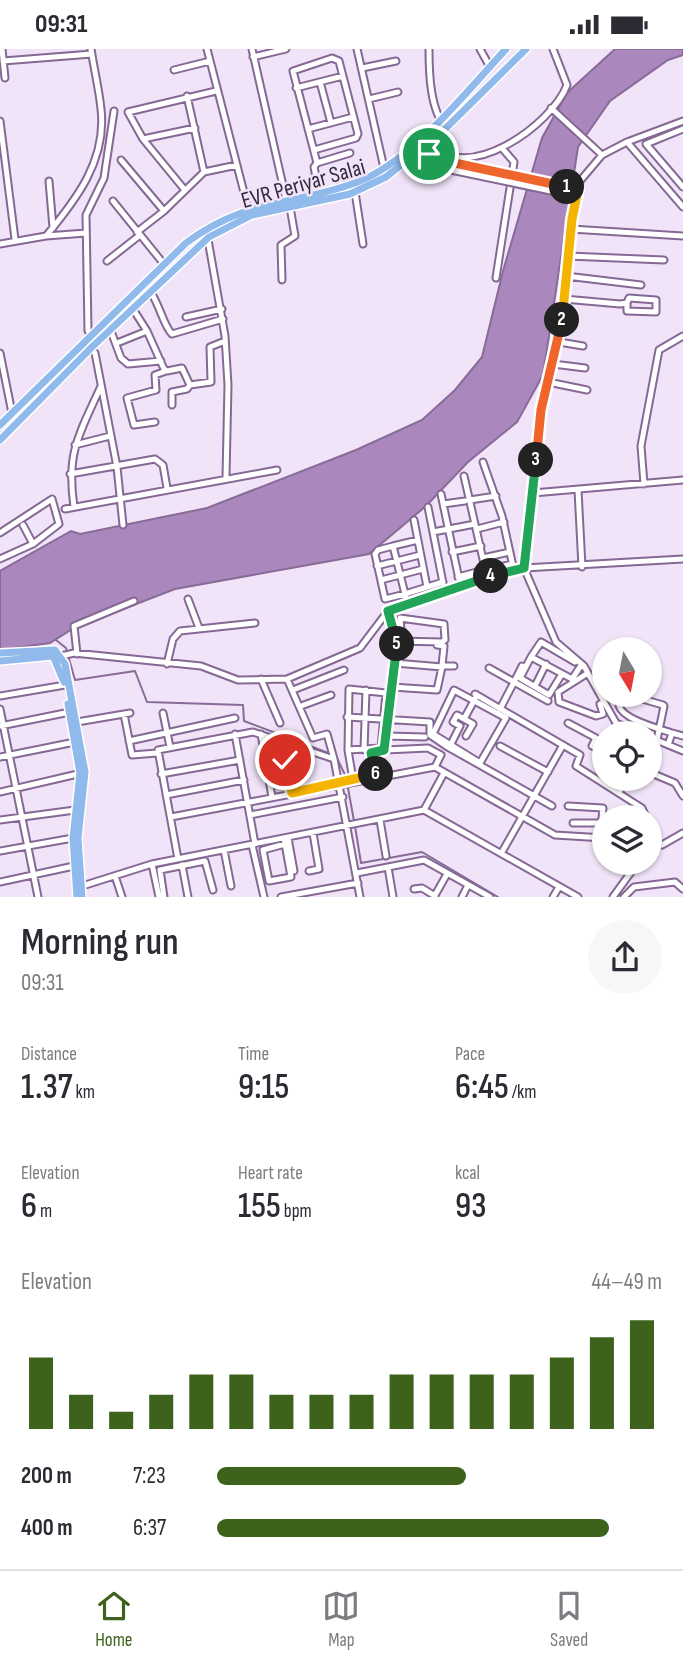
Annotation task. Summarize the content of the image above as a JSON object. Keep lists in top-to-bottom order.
{
  "streets": {
    "main road": ["EVR Periyar Salai"]
  },
  "north": "bottom",
  "page": {
    "status": "09:31",
    "pins": [
      "1",
      "2",
      "3",
      "4",
      "5",
      "6"
    ],
    "heading": ["Morning run", "09:31"],
    "stats": [
      ["Distance", "1.37 km"],
      ["Time", "9:15"],
      ["Pace", "6:45 /km"],
      ["Elevation", "6 m"],
      ["Heart rate", "155 bpm"],
      ["kcal", "93"]
    ],
    "chart": ["Elevation", "44–49 m"],
    "list": [
      {
        "name": "200 m",
        "note": "7:23"
      },
      {
        "name": "400 m",
        "note": "6:37"
      }
    ],
    "tabs": ["Home", "Map", "Saved"]
  }
}
